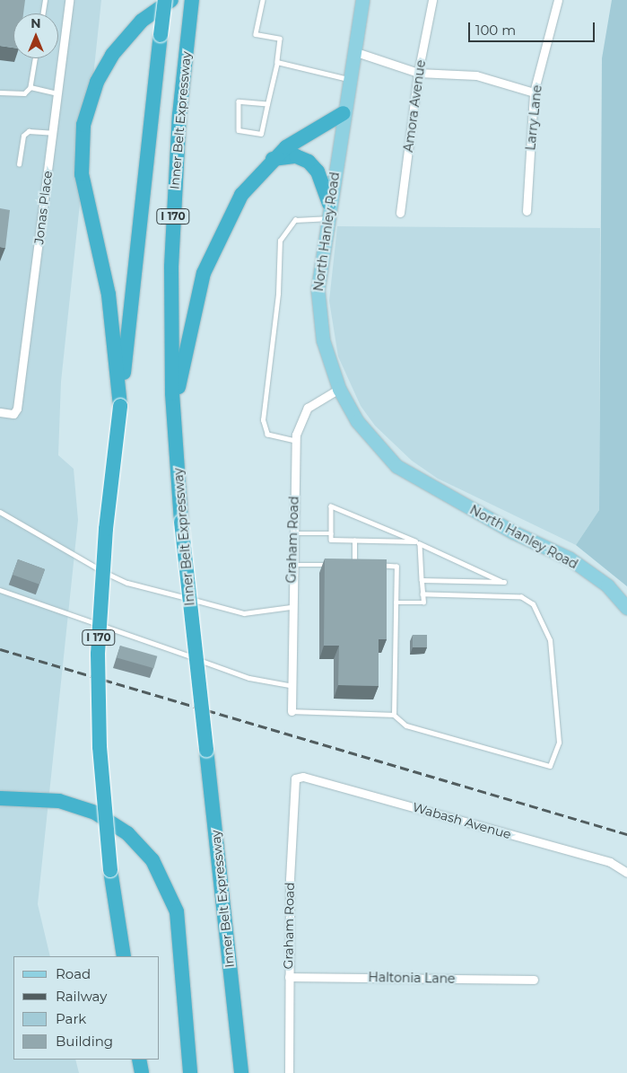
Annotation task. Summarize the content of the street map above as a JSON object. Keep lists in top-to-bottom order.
{
  "streets": {
    "highway": ["Inner Belt Expressway", "I 170"],
    "main road": ["North Hanley Road"],
    "street": [
      "Amora Avenue",
      "Larry Lane",
      "Jonas Place",
      "Graham Road",
      "Wabash Avenue",
      "Haltonia Lane"
    ]
  },
  "crossings": [
    ["North Hanley Road", "Graham Road"],
    ["Graham Road", "Wabash Avenue"],
    ["Graham Road", "Haltonia Lane"]
  ],
  "legend": [
    "Road",
    "Railway",
    "Park",
    "Building"
  ],
  "scale_bar": "100 m",
  "north": "top"
}
